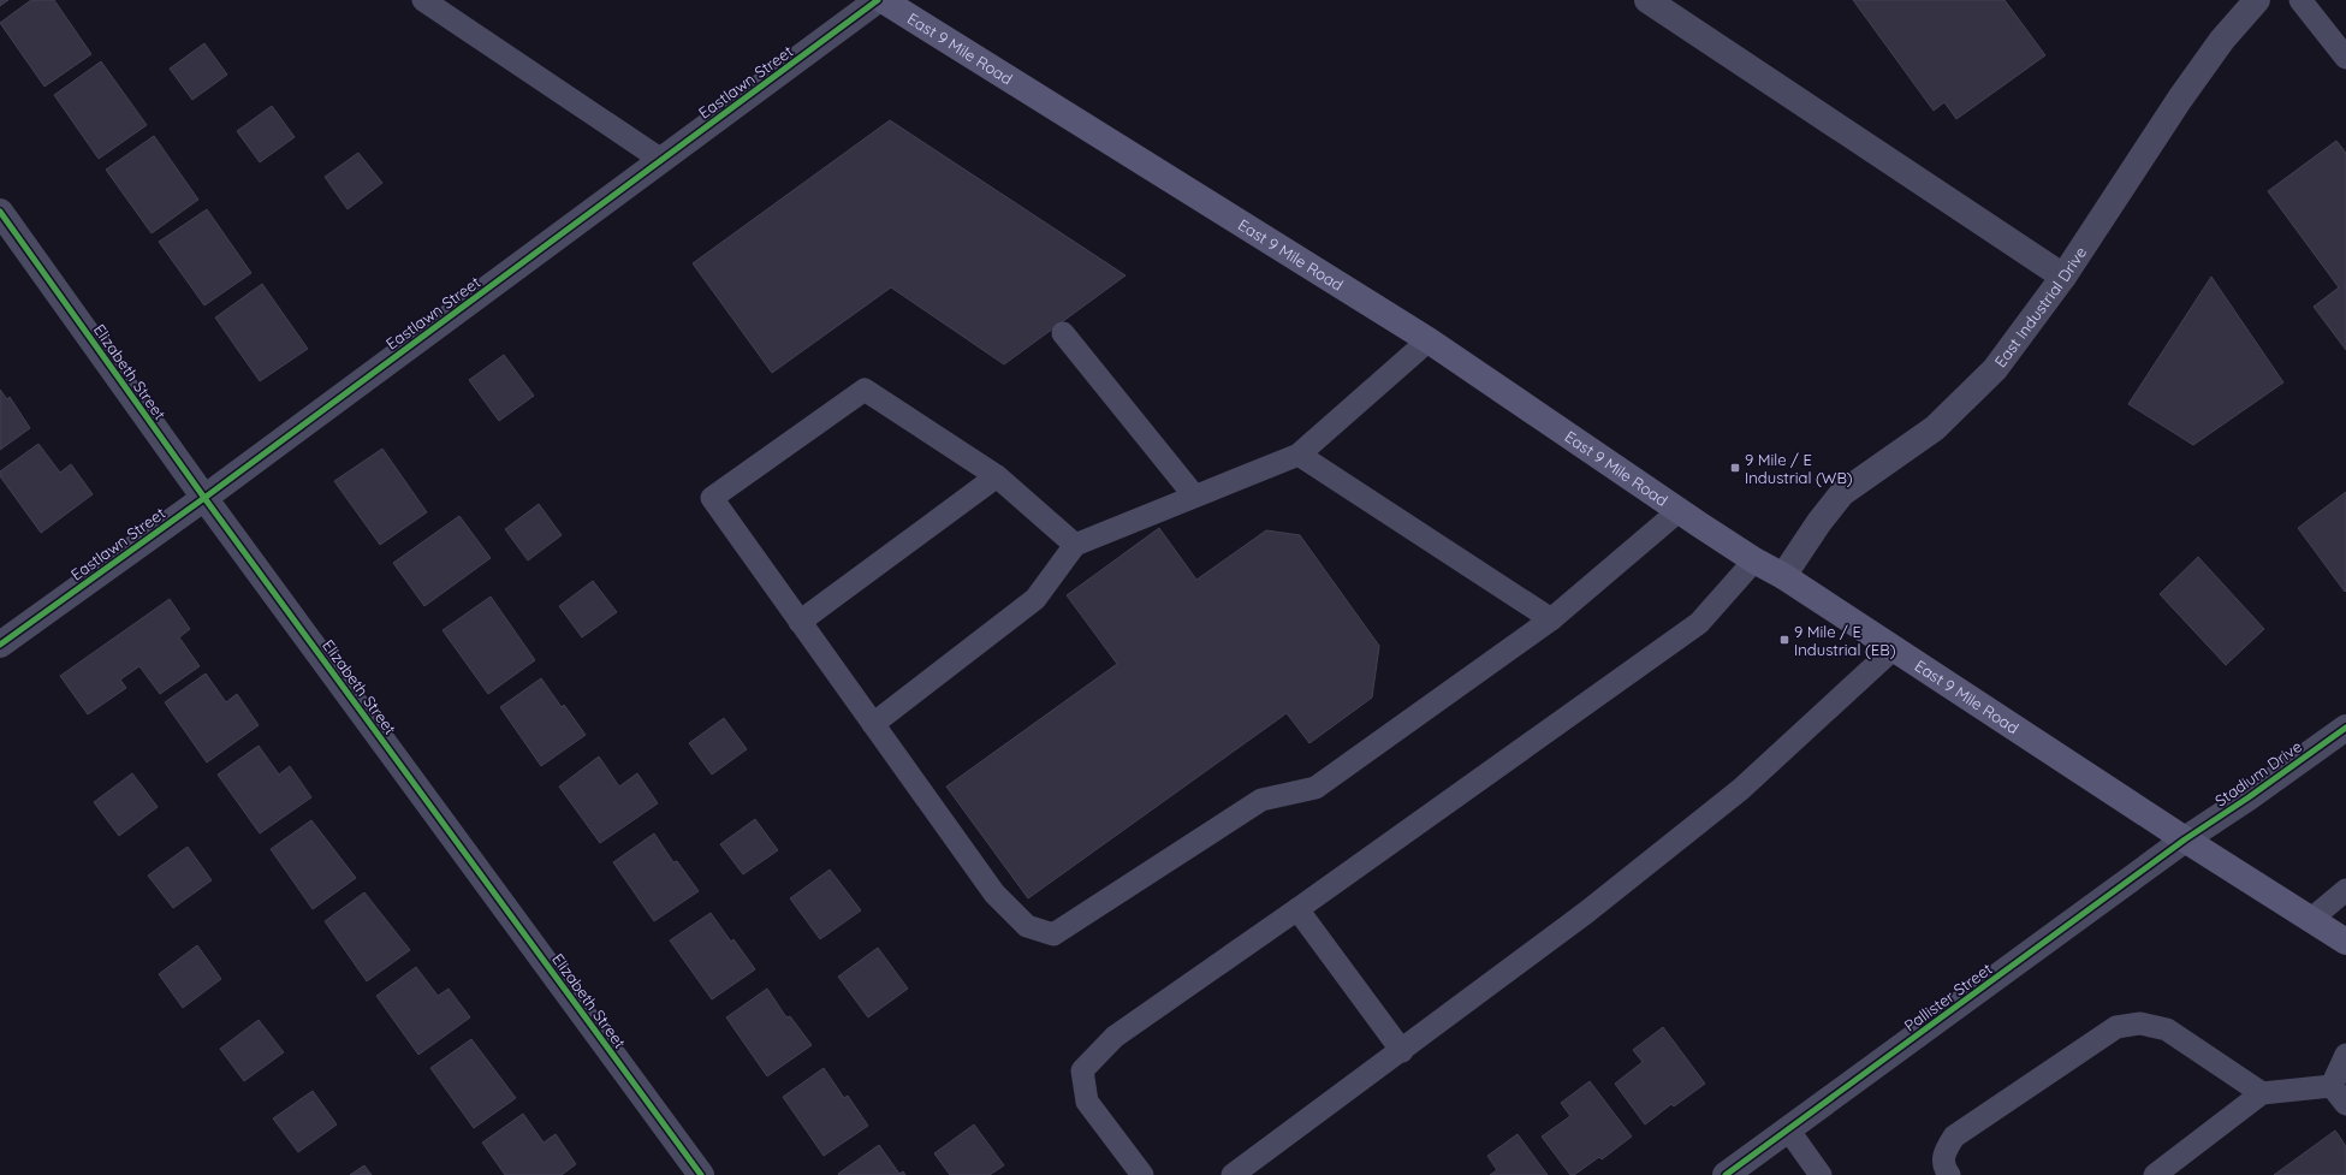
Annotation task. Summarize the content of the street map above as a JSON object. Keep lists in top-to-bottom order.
{
  "streets": {
    "main road": ["East 9 Mile Road"],
    "street": [
      "Eastlawn Street",
      "East Industrial Drive",
      "Elizabeth Street",
      "Stadium Drive",
      "Pallister Street"
    ]
  },
  "crossings": [
    ["East 9 Mile Road", "East Industrial Drive"],
    ["East 9 Mile Road", "Stadium Drive"],
    ["East 9 Mile Road", "Pallister Street"],
    ["Eastlawn Street", "Elizabeth Street"],
    ["Stadium Drive", "Pallister Street"]
  ],
  "places": {
    "transit": ["9 Mile / E Industrial (WB)", "9 Mile / E Industrial (EB)"]
  }
}
